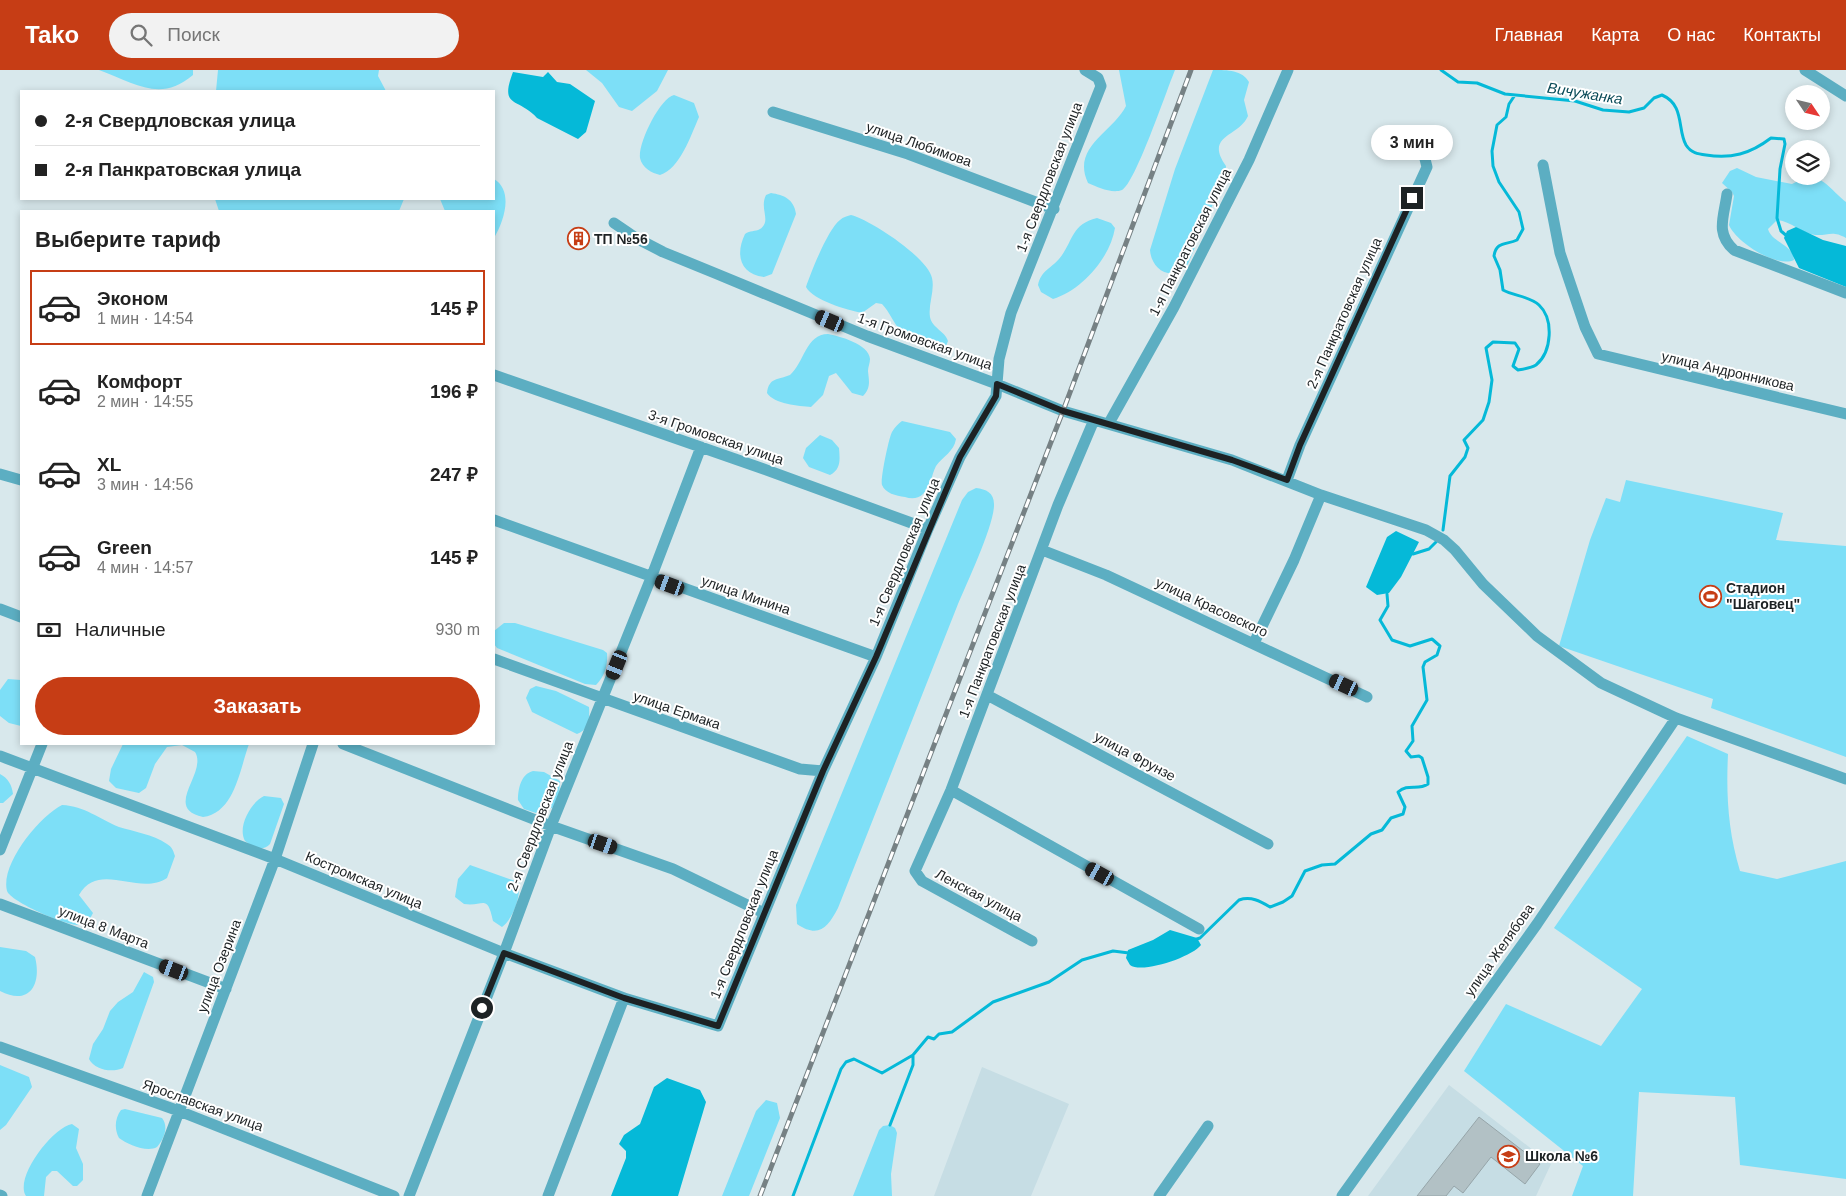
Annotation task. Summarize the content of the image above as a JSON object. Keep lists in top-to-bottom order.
{
  "streets": {
    "street": [
      "улица Любимова",
      "1-я Свердловская улица",
      "1-я Панкратовская улица",
      "2-я Панкратовская улица",
      "1-я Громовская улица",
      "улица Андронникова",
      "3-я Громовская улица",
      "улица Минина",
      "улица Красовского",
      "улица Ермака",
      "улица Фрунзе",
      "2-я Свердловская улица",
      "Костромская улица",
      "Ленская улица",
      "улица 8 Марта",
      "улица Желябова",
      "улица Озерина",
      "Ярославская улица"
    ]
  },
  "crossings": [
    ["улица Любимова", "1-я Свердловская улица"],
    ["1-я Свердловская улица", "1-я Громовская улица"],
    ["1-я Свердловская улица", "3-я Громовская улица"],
    ["1-я Свердловская улица", "улица Минина"],
    ["1-я Свердловская улица", "улица Ермака"],
    ["1-я Свердловская улица", "Костромская улица"],
    ["1-я Панкратовская улица", "1-я Громовская улица"],
    ["1-я Панкратовская улица", "улица Красовского"],
    ["1-я Панкратовская улица", "улица Фрунзе"],
    ["1-я Панкратовская улица", "Ленская улица"],
    ["2-я Панкратовская улица", "1-я Громовская улица"],
    ["1-я Громовская улица", "улица Желябова"],
    ["3-я Громовская улица", "2-я Свердловская улица"],
    ["улица Минина", "2-я Свердловская улица"],
    ["улица Ермака", "2-я Свердловская улица"],
    ["2-я Свердловская улица", "Костромская улица"],
    ["Костромская улица", "улица Озерина"],
    ["улица 8 Марта", "улица Озерина"],
    ["улица Озерина", "Ярославская улица"]
  ],
  "water": ["Вичужанка"],
  "places": {
    "building": ["ТП №56"],
    "sports": ["Стадион \"Шаговец\""],
    "school or university": ["Школа №6"]
  },
  "north": "bottom right",
  "page": {
    "header": "Tako",
    "search": "Поиск",
    "nav": [
      "Главная",
      "Карта",
      "О нас",
      "Контакты"
    ],
    "banner": ["2-я Свердловская улица", "2-я Панкратовская улица"],
    "bubble": "3 мин",
    "heading": "Выберите тариф",
    "list": [
      {
        "name": "Эконом",
        "note": "1 мин · 14:54",
        "value": "145 ₽"
      },
      {
        "name": "Комфорт",
        "note": "2 мин · 14:55",
        "value": "196 ₽"
      },
      {
        "name": "XL",
        "note": "3 мин · 14:56",
        "value": "247 ₽"
      },
      {
        "name": "Green",
        "note": "4 мин · 14:57",
        "value": "145 ₽"
      }
    ],
    "pay": ["Наличные", "930 m"],
    "buttons": "Заказать"
  }
}
